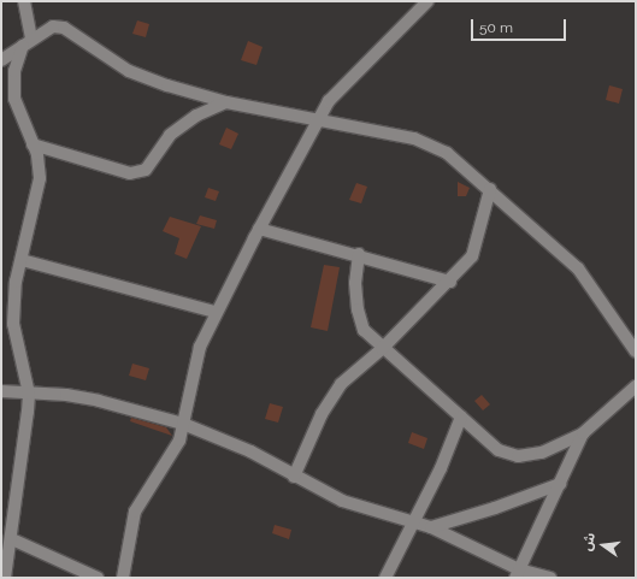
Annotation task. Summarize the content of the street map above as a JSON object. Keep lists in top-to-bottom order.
{
  "scale_bar": "50 m",
  "north": "left"
}
